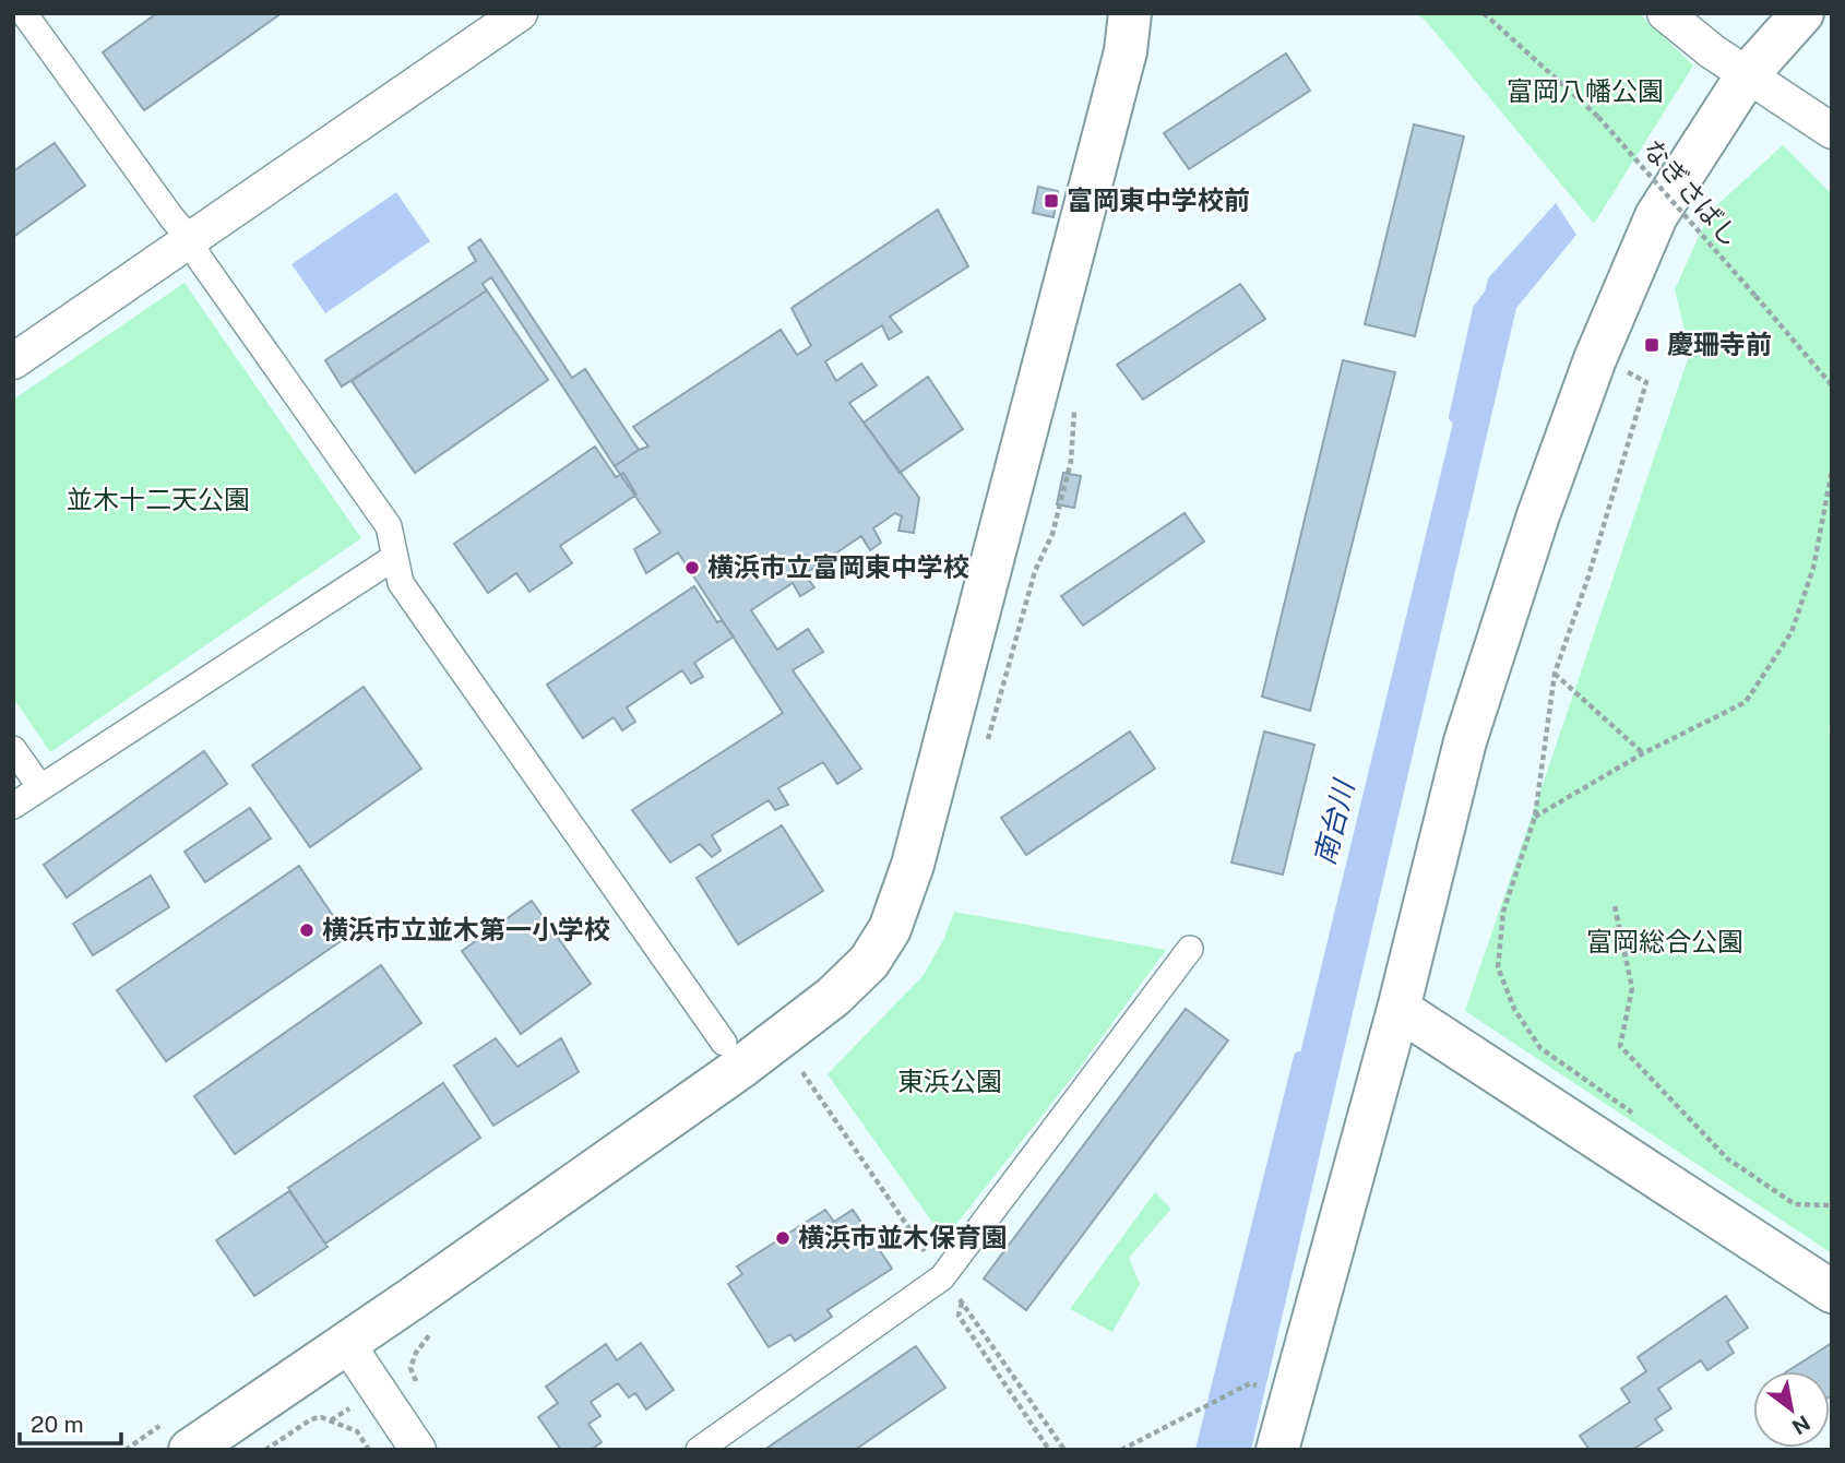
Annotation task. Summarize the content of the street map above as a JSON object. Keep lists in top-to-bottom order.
{
  "streets": {
    "path": ["なぎさばし"]
  },
  "water": ["南台川"],
  "parks": [
    "富岡八幡公園",
    "並木十二天公園",
    "富岡総合公園",
    "東浜公園"
  ],
  "places": {
    "transit": ["富岡東中学校前", "慶珊寺前"],
    "other": ["横浜市立富岡東中学校", "横浜市立並木第一小学校", "横浜市並木保育園"]
  },
  "scale_bar": "20 m",
  "north": "bottom right"
}
